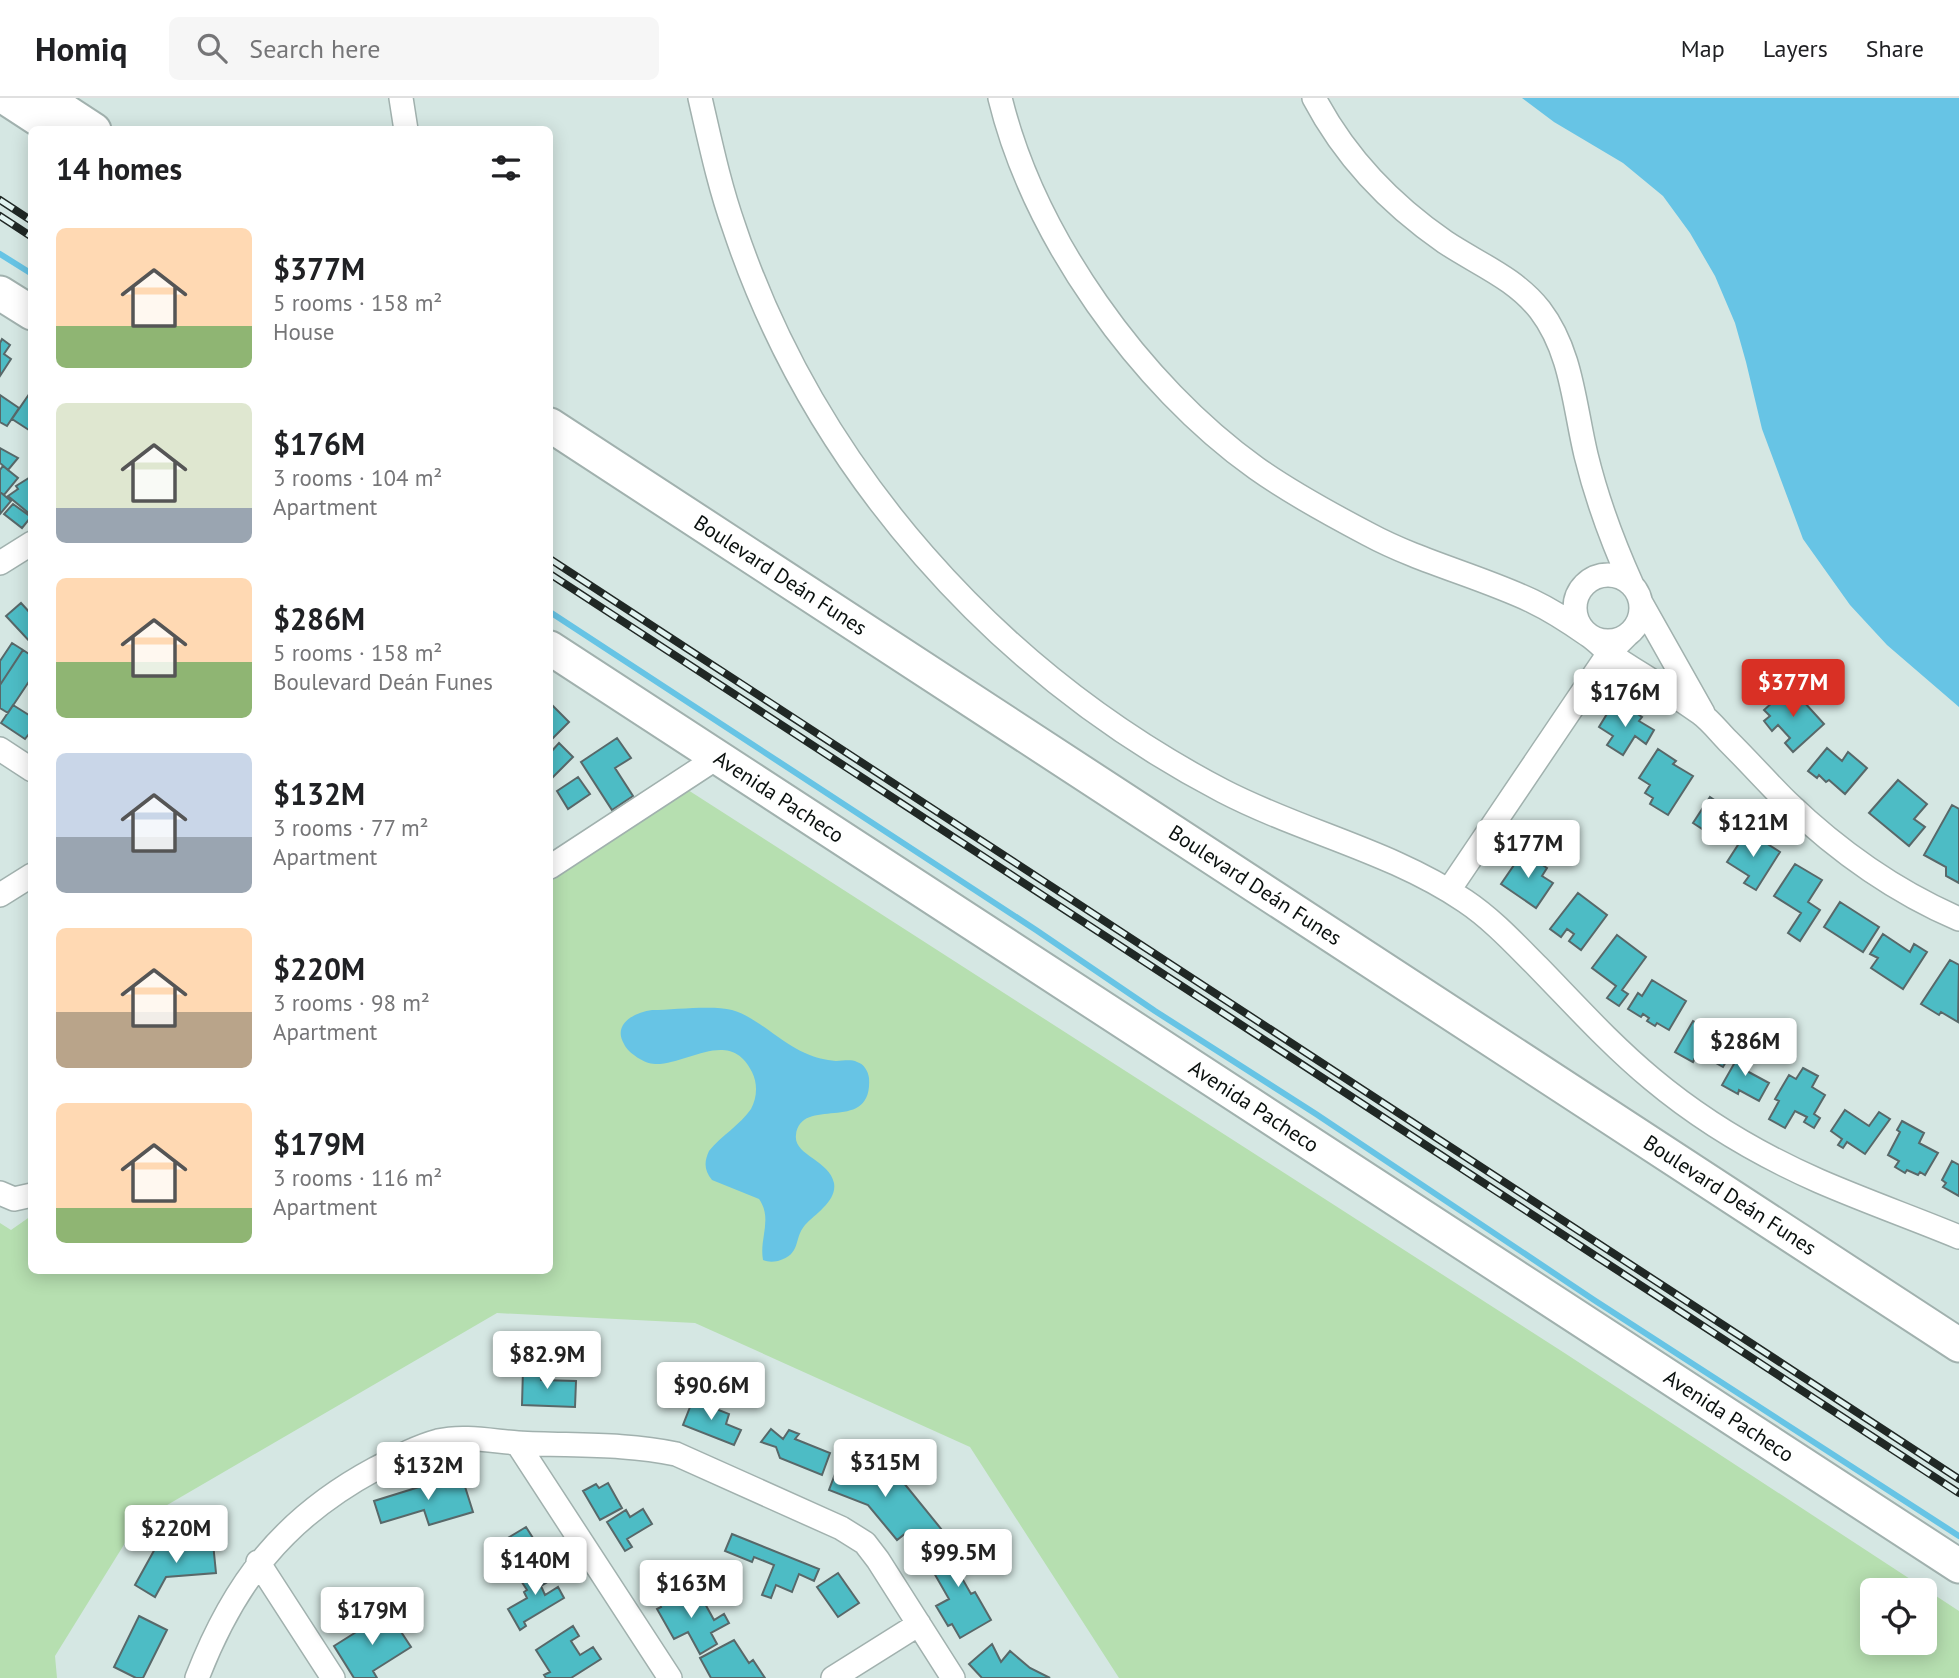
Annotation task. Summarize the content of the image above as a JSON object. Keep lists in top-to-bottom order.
{
  "streets": {
    "main road": ["Boulevard Deán Funes", "Avenida Pacheco"]
  },
  "page": {
    "header": "Homiq",
    "search": "Search here",
    "nav": ["Map", "Layers", "Share"],
    "heading": "14 homes",
    "list": [
      {
        "name": "$377M",
        "note": "5 rooms · 158 m² · House"
      },
      {
        "name": "$176M",
        "note": "3 rooms · 104 m² · Apartment"
      },
      {
        "name": "$286M",
        "note": "5 rooms · 158 m² · Boulevard Deán Funes"
      },
      {
        "name": "$132M",
        "note": "3 rooms · 77 m² · Apartment"
      },
      {
        "name": "$220M",
        "note": "3 rooms · 98 m² · Apartment"
      },
      {
        "name": "$179M",
        "note": "3 rooms · 116 m² · Apartment"
      }
    ],
    "price": [
      "$377M",
      "$176M",
      "$121M",
      "$177M",
      "$286M",
      "$82.9M",
      "$90.6M",
      "$315M",
      "$132M",
      "$220M",
      "$99.5M",
      "$140M",
      "$163M",
      "$179M"
    ]
  }
}
